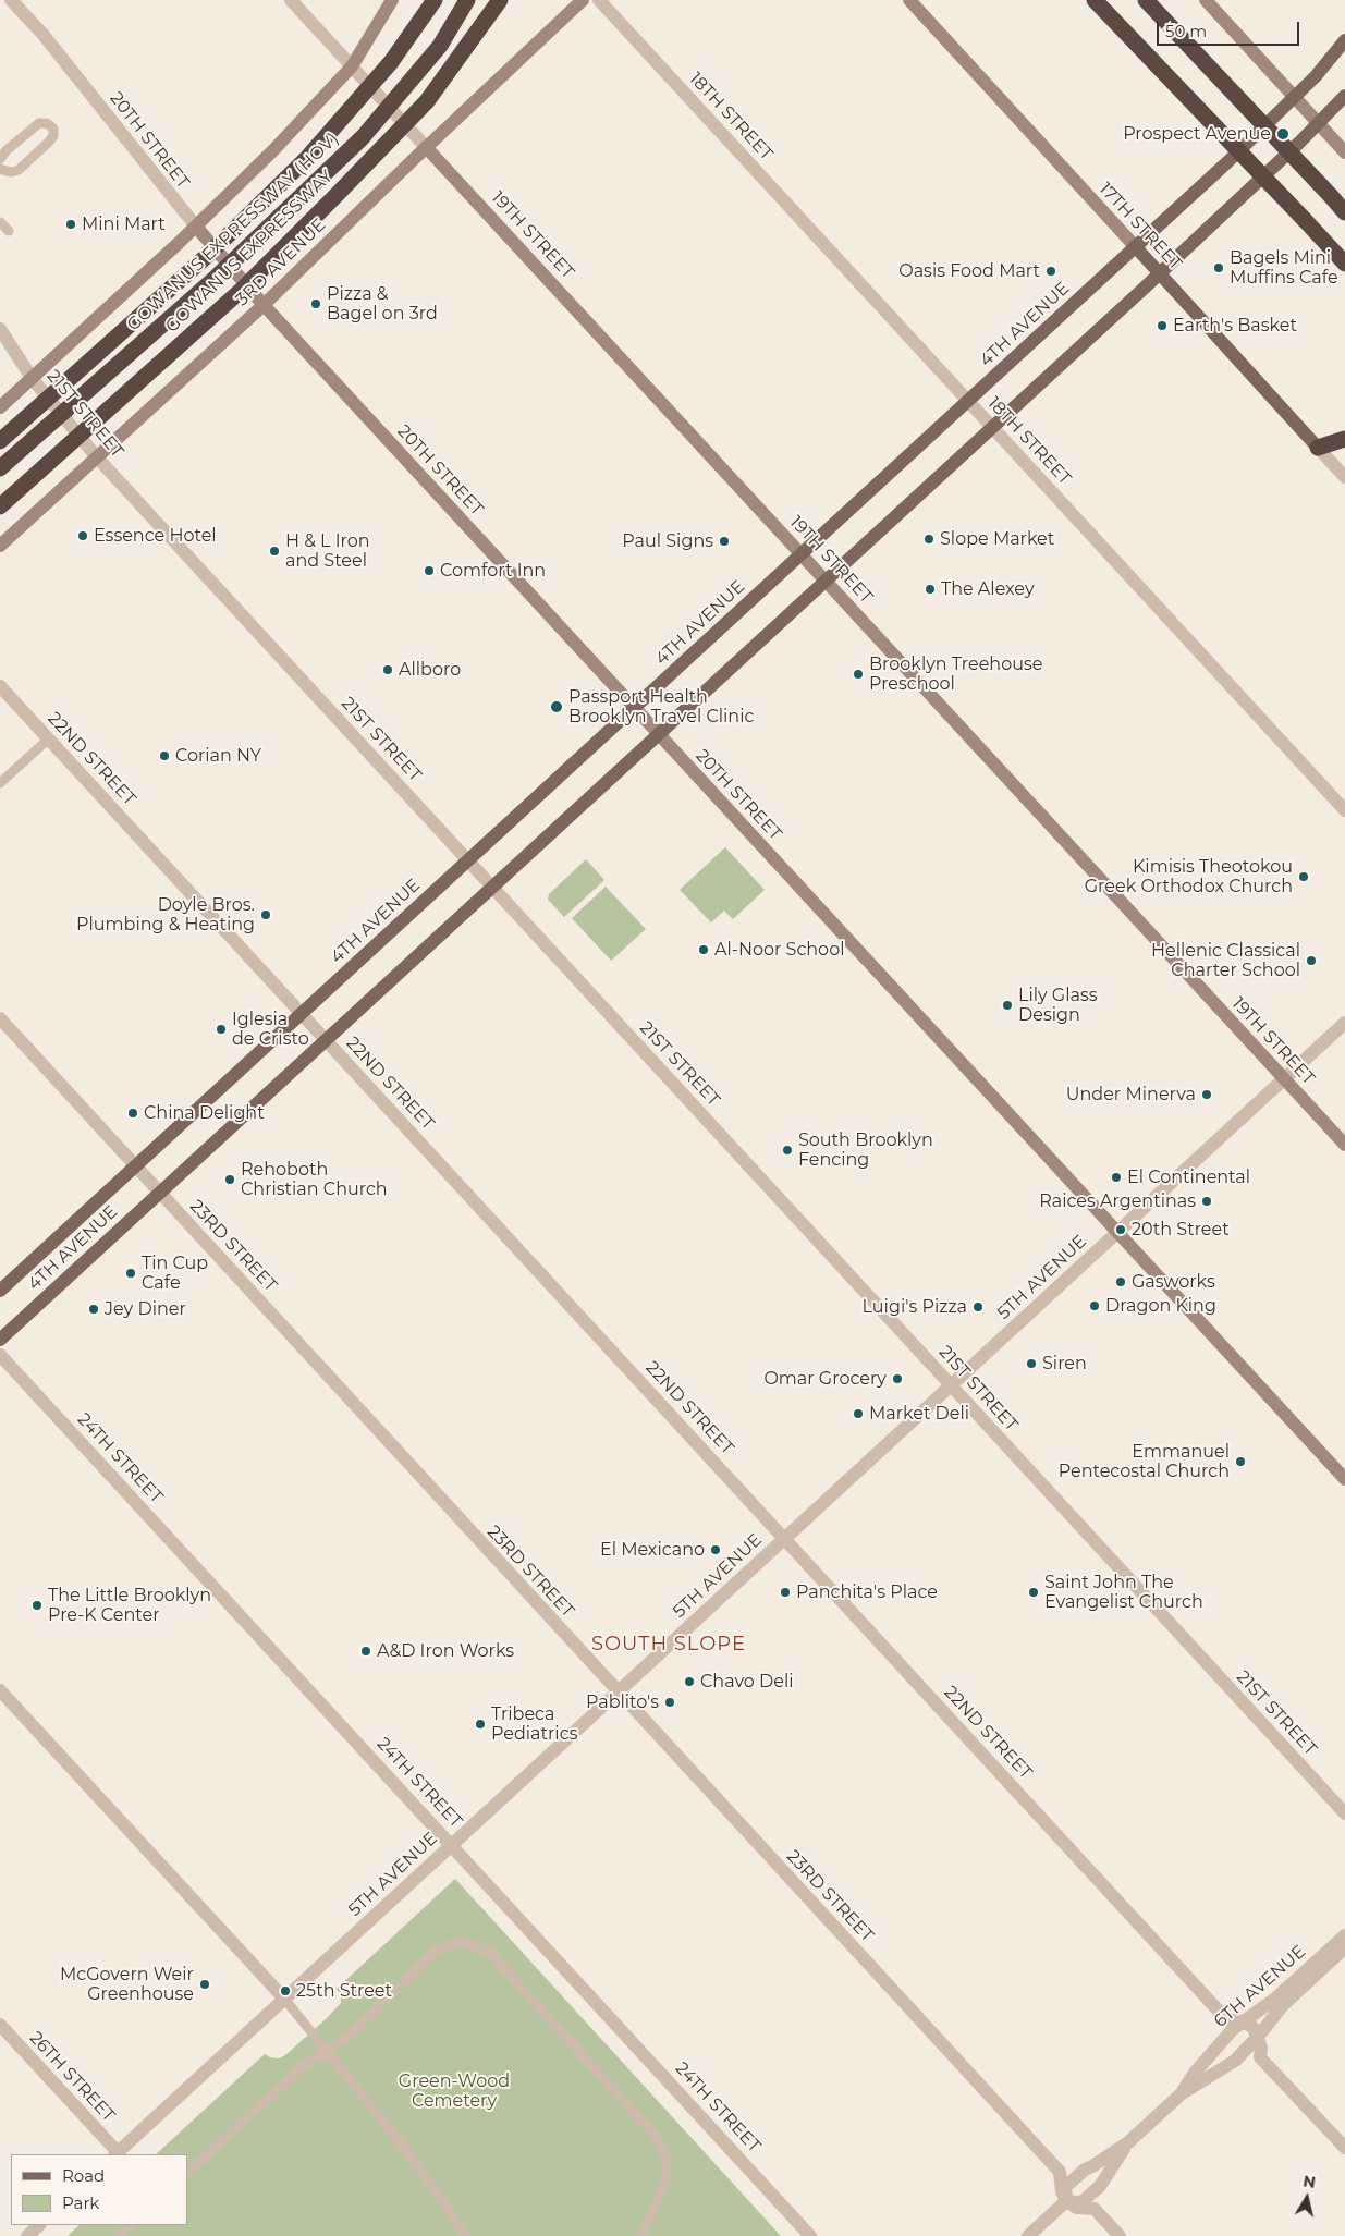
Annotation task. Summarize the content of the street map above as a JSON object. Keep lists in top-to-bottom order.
{
  "streets": {
    "highway": ["GOWANUS EXPRESSWAY (HOV)", "GOWANUS EXPRESSWAY"],
    "main road": [
      "20TH STREET",
      "17TH STREET",
      "19TH STREET",
      "3RD AVENUE",
      "4TH AVENUE"
    ],
    "street": [
      "18TH STREET",
      "21ST STREET",
      "22ND STREET",
      "23RD STREET",
      "5TH AVENUE",
      "24TH STREET",
      "6TH AVENUE",
      "26TH STREET"
    ]
  },
  "crossings": [
    ["18TH STREET", "4TH AVENUE"],
    ["20TH STREET", "3RD AVENUE"],
    ["20TH STREET", "4TH AVENUE"],
    ["20TH STREET", "5TH AVENUE"],
    ["17TH STREET", "4TH AVENUE"],
    ["19TH STREET", "3RD AVENUE"],
    ["19TH STREET", "4TH AVENUE"],
    ["19TH STREET", "5TH AVENUE"],
    ["3RD AVENUE", "21ST STREET"],
    ["4TH AVENUE", "21ST STREET"],
    ["4TH AVENUE", "22ND STREET"],
    ["4TH AVENUE", "23RD STREET"],
    ["21ST STREET", "5TH AVENUE"],
    ["22ND STREET", "5TH AVENUE"],
    ["22ND STREET", "6TH AVENUE"],
    ["23RD STREET", "5TH AVENUE"],
    ["23RD STREET", "6TH AVENUE"],
    ["5TH AVENUE", "24TH STREET"],
    ["5TH AVENUE", "26TH STREET"]
  ],
  "districts": ["SOUTH SLOPE"],
  "parks": ["Green-Wood Cemetery"],
  "places": [
    "Prospect Avenue",
    "Mini Mart",
    "Bagels Mini Muffins Cafe",
    "Oasis Food Mart",
    "Pizza & Bagel on 3rd",
    "Earth's Basket",
    "Essence Hotel",
    "Slope Market",
    "Paul Signs",
    "H & L Iron and Steel",
    "Comfort Inn",
    "The Alexey",
    "Allboro",
    "Brooklyn Treehouse Preschool",
    "Passport Health Brooklyn Travel Clinic",
    "Corian NY",
    "Kimisis Theotokou Greek Orthodox Church",
    "Doyle Bros. Plumbing & Heating",
    "Al-Noor School",
    "Hellenic Classical Charter School",
    "Lily Glass Design",
    "Iglesia de Cristo",
    "Under Minerva",
    "China Delight",
    "South Brooklyn Fencing",
    "El Continental",
    "Rehoboth Christian Church",
    "Raices Argentinas",
    "20th Street",
    "Tin Cup Cafe",
    "Gasworks",
    "Dragon King",
    "Luigi's Pizza",
    "Jey Diner",
    "Siren",
    "Omar Grocery",
    "Market Deli",
    "Emmanuel Pentecostal Church",
    "El Mexicano",
    "Panchita's Place",
    "Saint John The Evangelist Church",
    "The Little Brooklyn Pre-K Center",
    "A&D Iron Works",
    "Chavo Deli",
    "Pablito's",
    "Tribeca Pediatrics",
    "McGovern Weir Greenhouse",
    "25th Street"
  ],
  "legend": ["Road", "Park"],
  "scale_bar": "50 m",
  "north": "top"
}
